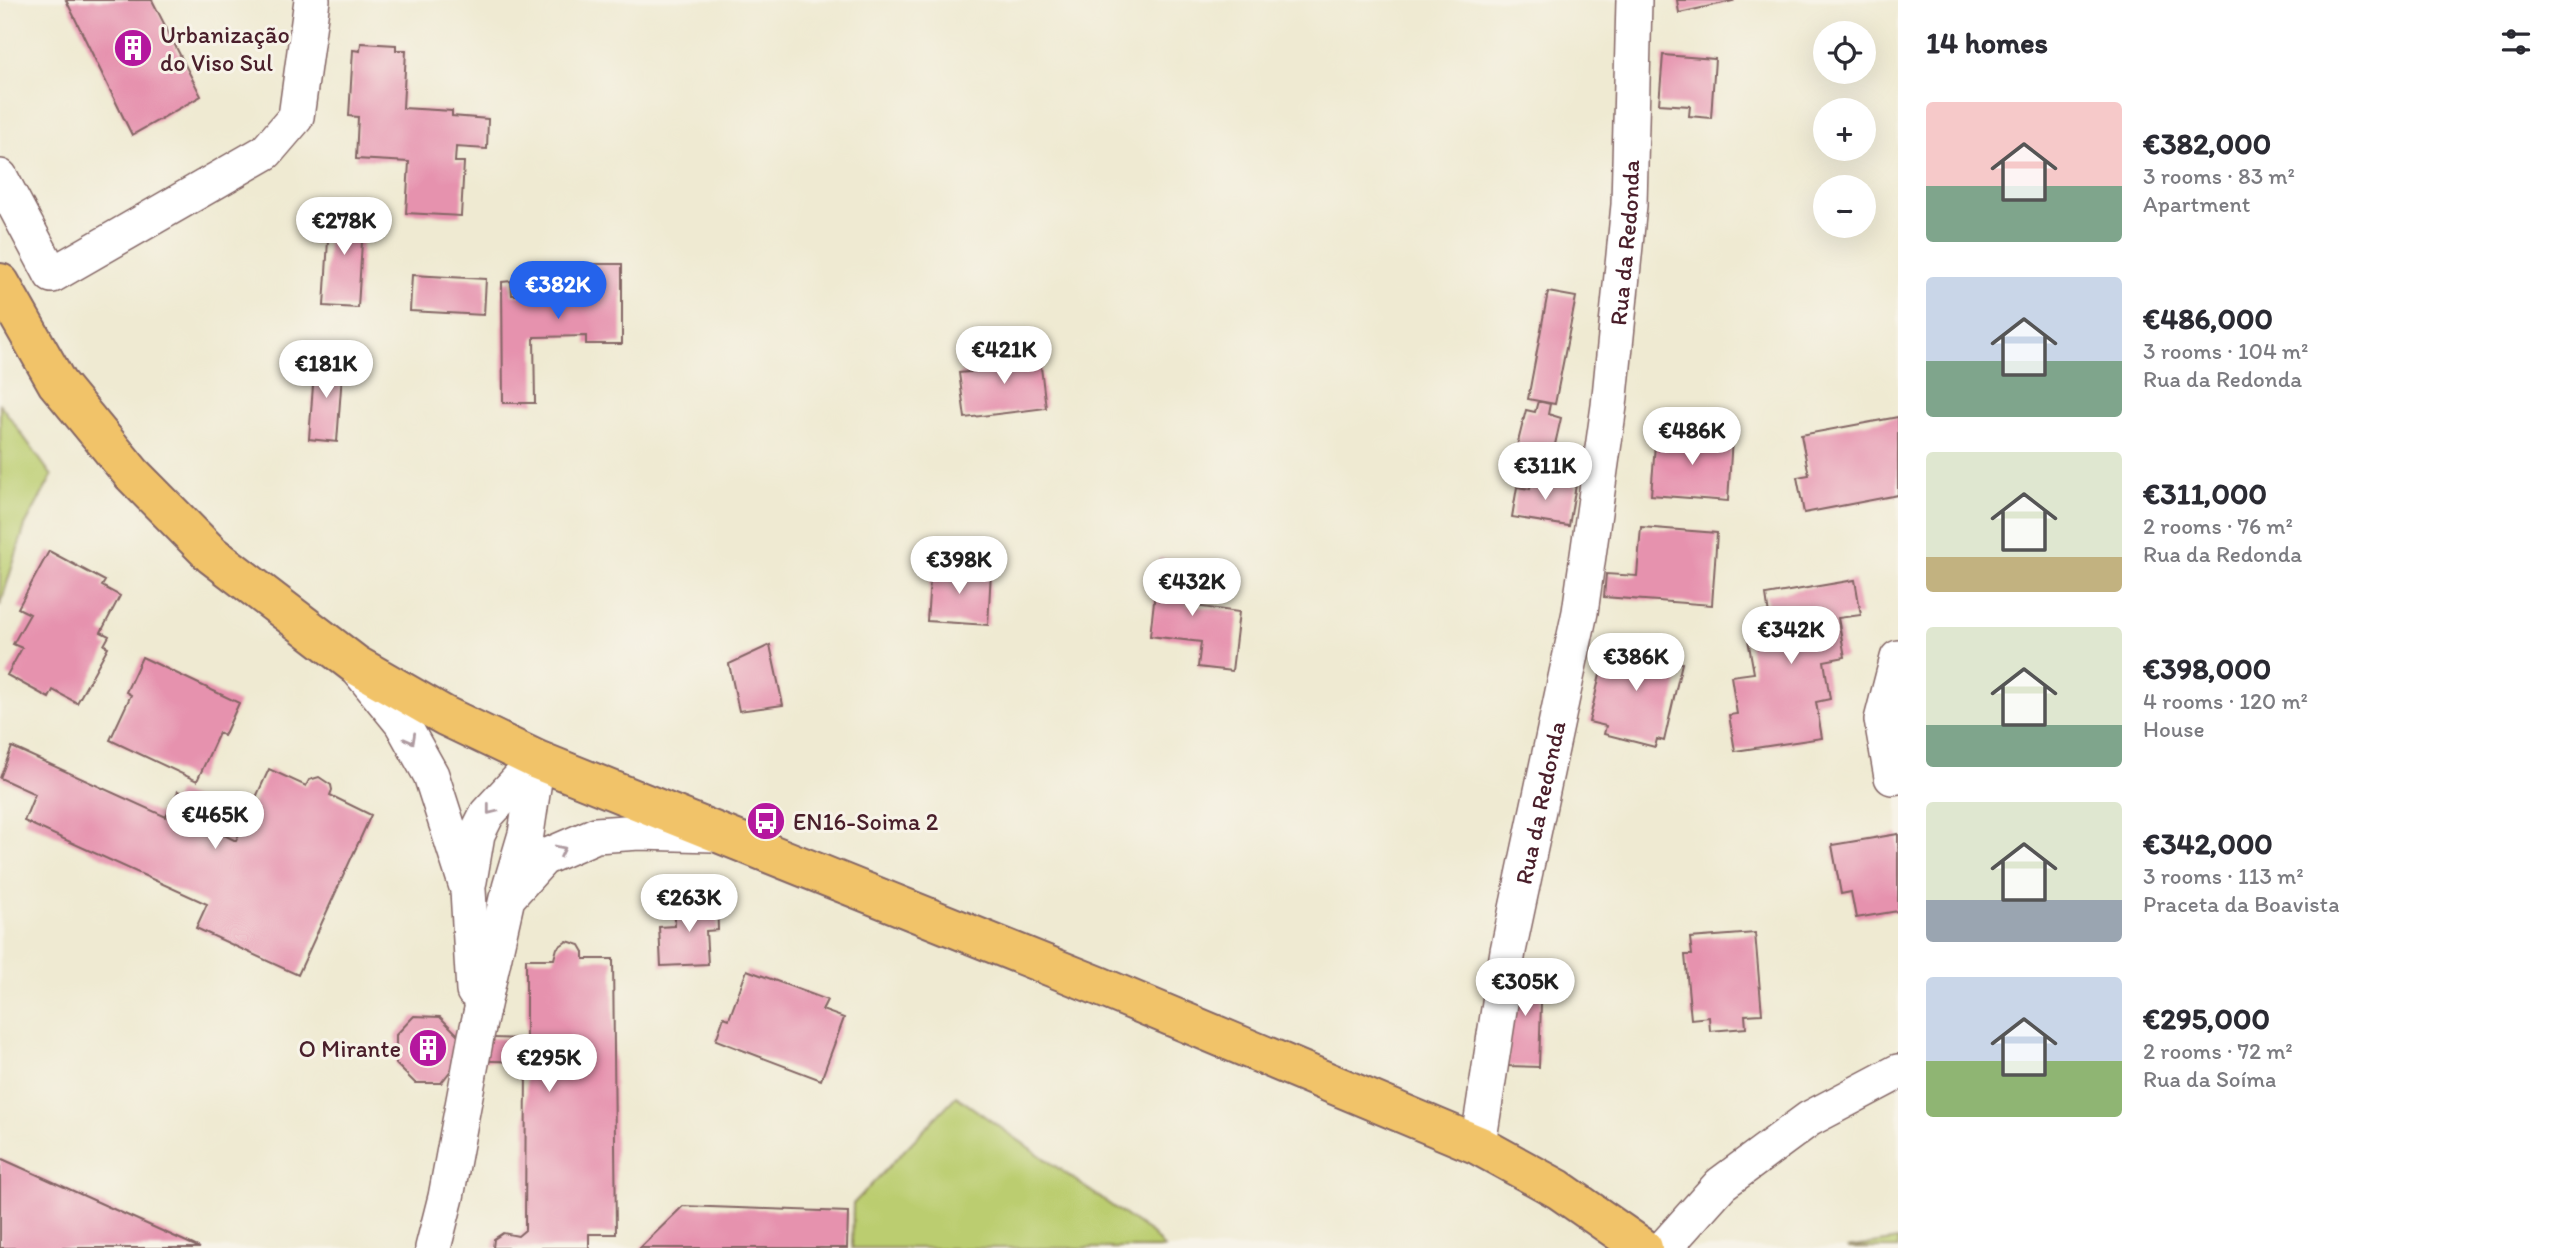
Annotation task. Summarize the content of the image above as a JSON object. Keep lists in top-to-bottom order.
{
  "streets": {
    "street": ["Rua da Redonda"]
  },
  "places": {
    "building": ["Urbanização do Viso Sul", "O Mirante"],
    "bus stop": ["EN16-Soima 2"]
  },
  "page": {
    "heading": "14 homes",
    "map_buttons": ["+", "−"],
    "list": [
      {
        "name": "€382,000",
        "note": "3 rooms · 83 m² · Apartment"
      },
      {
        "name": "€486,000",
        "note": "3 rooms · 104 m² · Rua da Redonda"
      },
      {
        "name": "€311,000",
        "note": "2 rooms · 76 m² · Rua da Redonda"
      },
      {
        "name": "€398,000",
        "note": "4 rooms · 120 m² · House"
      },
      {
        "name": "€342,000",
        "note": "3 rooms · 113 m² · Praceta da Boavista"
      },
      {
        "name": "€295,000",
        "note": "2 rooms · 72 m² · Rua da Soíma"
      }
    ],
    "price": [
      "€278K",
      "€382K",
      "€421K",
      "€181K",
      "€486K",
      "€311K",
      "€398K",
      "€432K",
      "€342K",
      "€386K",
      "€465K",
      "€263K",
      "€305K",
      "€295K"
    ]
  }
}
